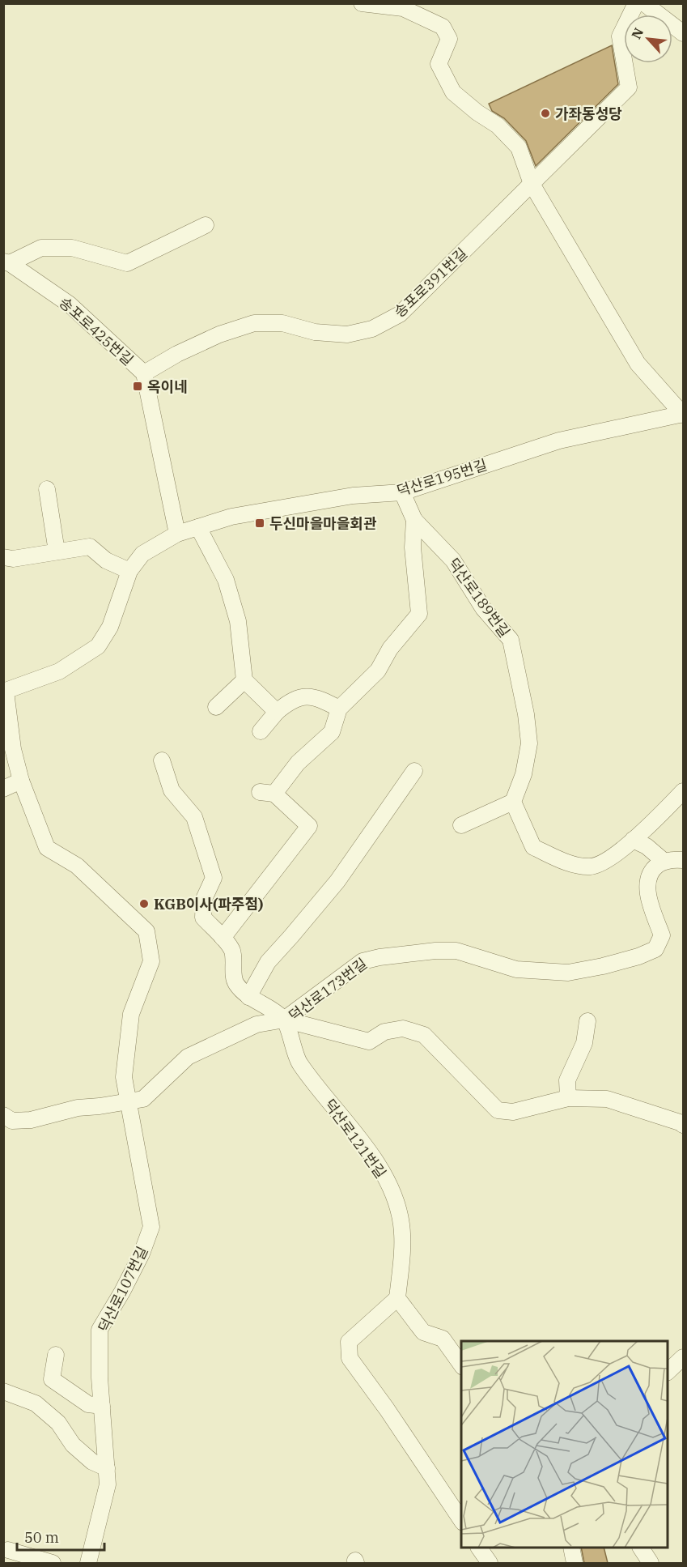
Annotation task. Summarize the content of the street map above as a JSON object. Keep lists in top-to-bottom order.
{
  "streets": {
    "street": [
      "송포로391번길",
      "송포로425번길",
      "덕산로195번길",
      "덕산로189번길",
      "덕산로173번길",
      "덕산로121번길",
      "덕산로107번길"
    ]
  },
  "crossings": [
    ["송포로391번길", "송포로425번길"],
    ["송포로425번길", "덕산로195번길"],
    ["덕산로173번길", "덕산로121번길"]
  ],
  "places": {
    "other": ["가좌동성당", "KGB이사(파주점)"],
    "transit": ["옥이네", "두신마을마을회관"]
  },
  "scale_bar": "50 m",
  "north": "top left"
}
